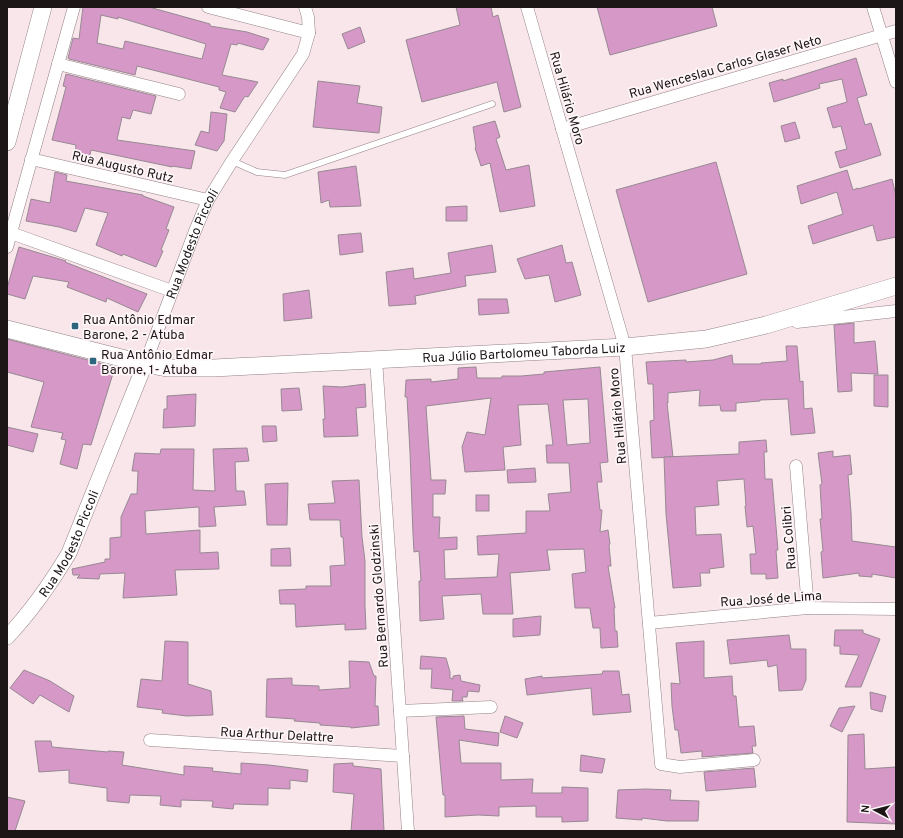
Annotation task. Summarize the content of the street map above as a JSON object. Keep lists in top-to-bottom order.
{
  "streets": {
    "main road": ["Rua Júlio Bartolomeu Taborda Luiz"],
    "street": [
      "Rua Wenceslau Carlos Glaser Neto",
      "Rua Hilário Moro",
      "Rua Augusto Rutz",
      "Rua Modesto Piccoli",
      "Rua Colibri",
      "Rua Bernardo Glodzinski",
      "Rua José de Lima",
      "Rua Arthur Delattre"
    ]
  },
  "crossings": [
    ["Rua Wenceslau Carlos Glaser Neto", "Rua Hilário Moro"],
    ["Rua Hilário Moro", "Rua Júlio Bartolomeu Taborda Luiz"],
    ["Rua Hilário Moro", "Rua José de Lima"],
    ["Rua Augusto Rutz", "Rua Modesto Piccoli"],
    ["Rua Modesto Piccoli", "Rua Júlio Bartolomeu Taborda Luiz"],
    ["Rua Júlio Bartolomeu Taborda Luiz", "Rua Bernardo Glodzinski"],
    ["Rua Colibri", "Rua José de Lima"],
    ["Rua Bernardo Glodzinski", "Rua Arthur Delattre"]
  ],
  "places": {
    "transit": ["Rua Antônio Edmar Barone, 2 - Atuba", "Rua Antônio Edmar Barone, 1- Atuba"]
  },
  "north": "left"
}
